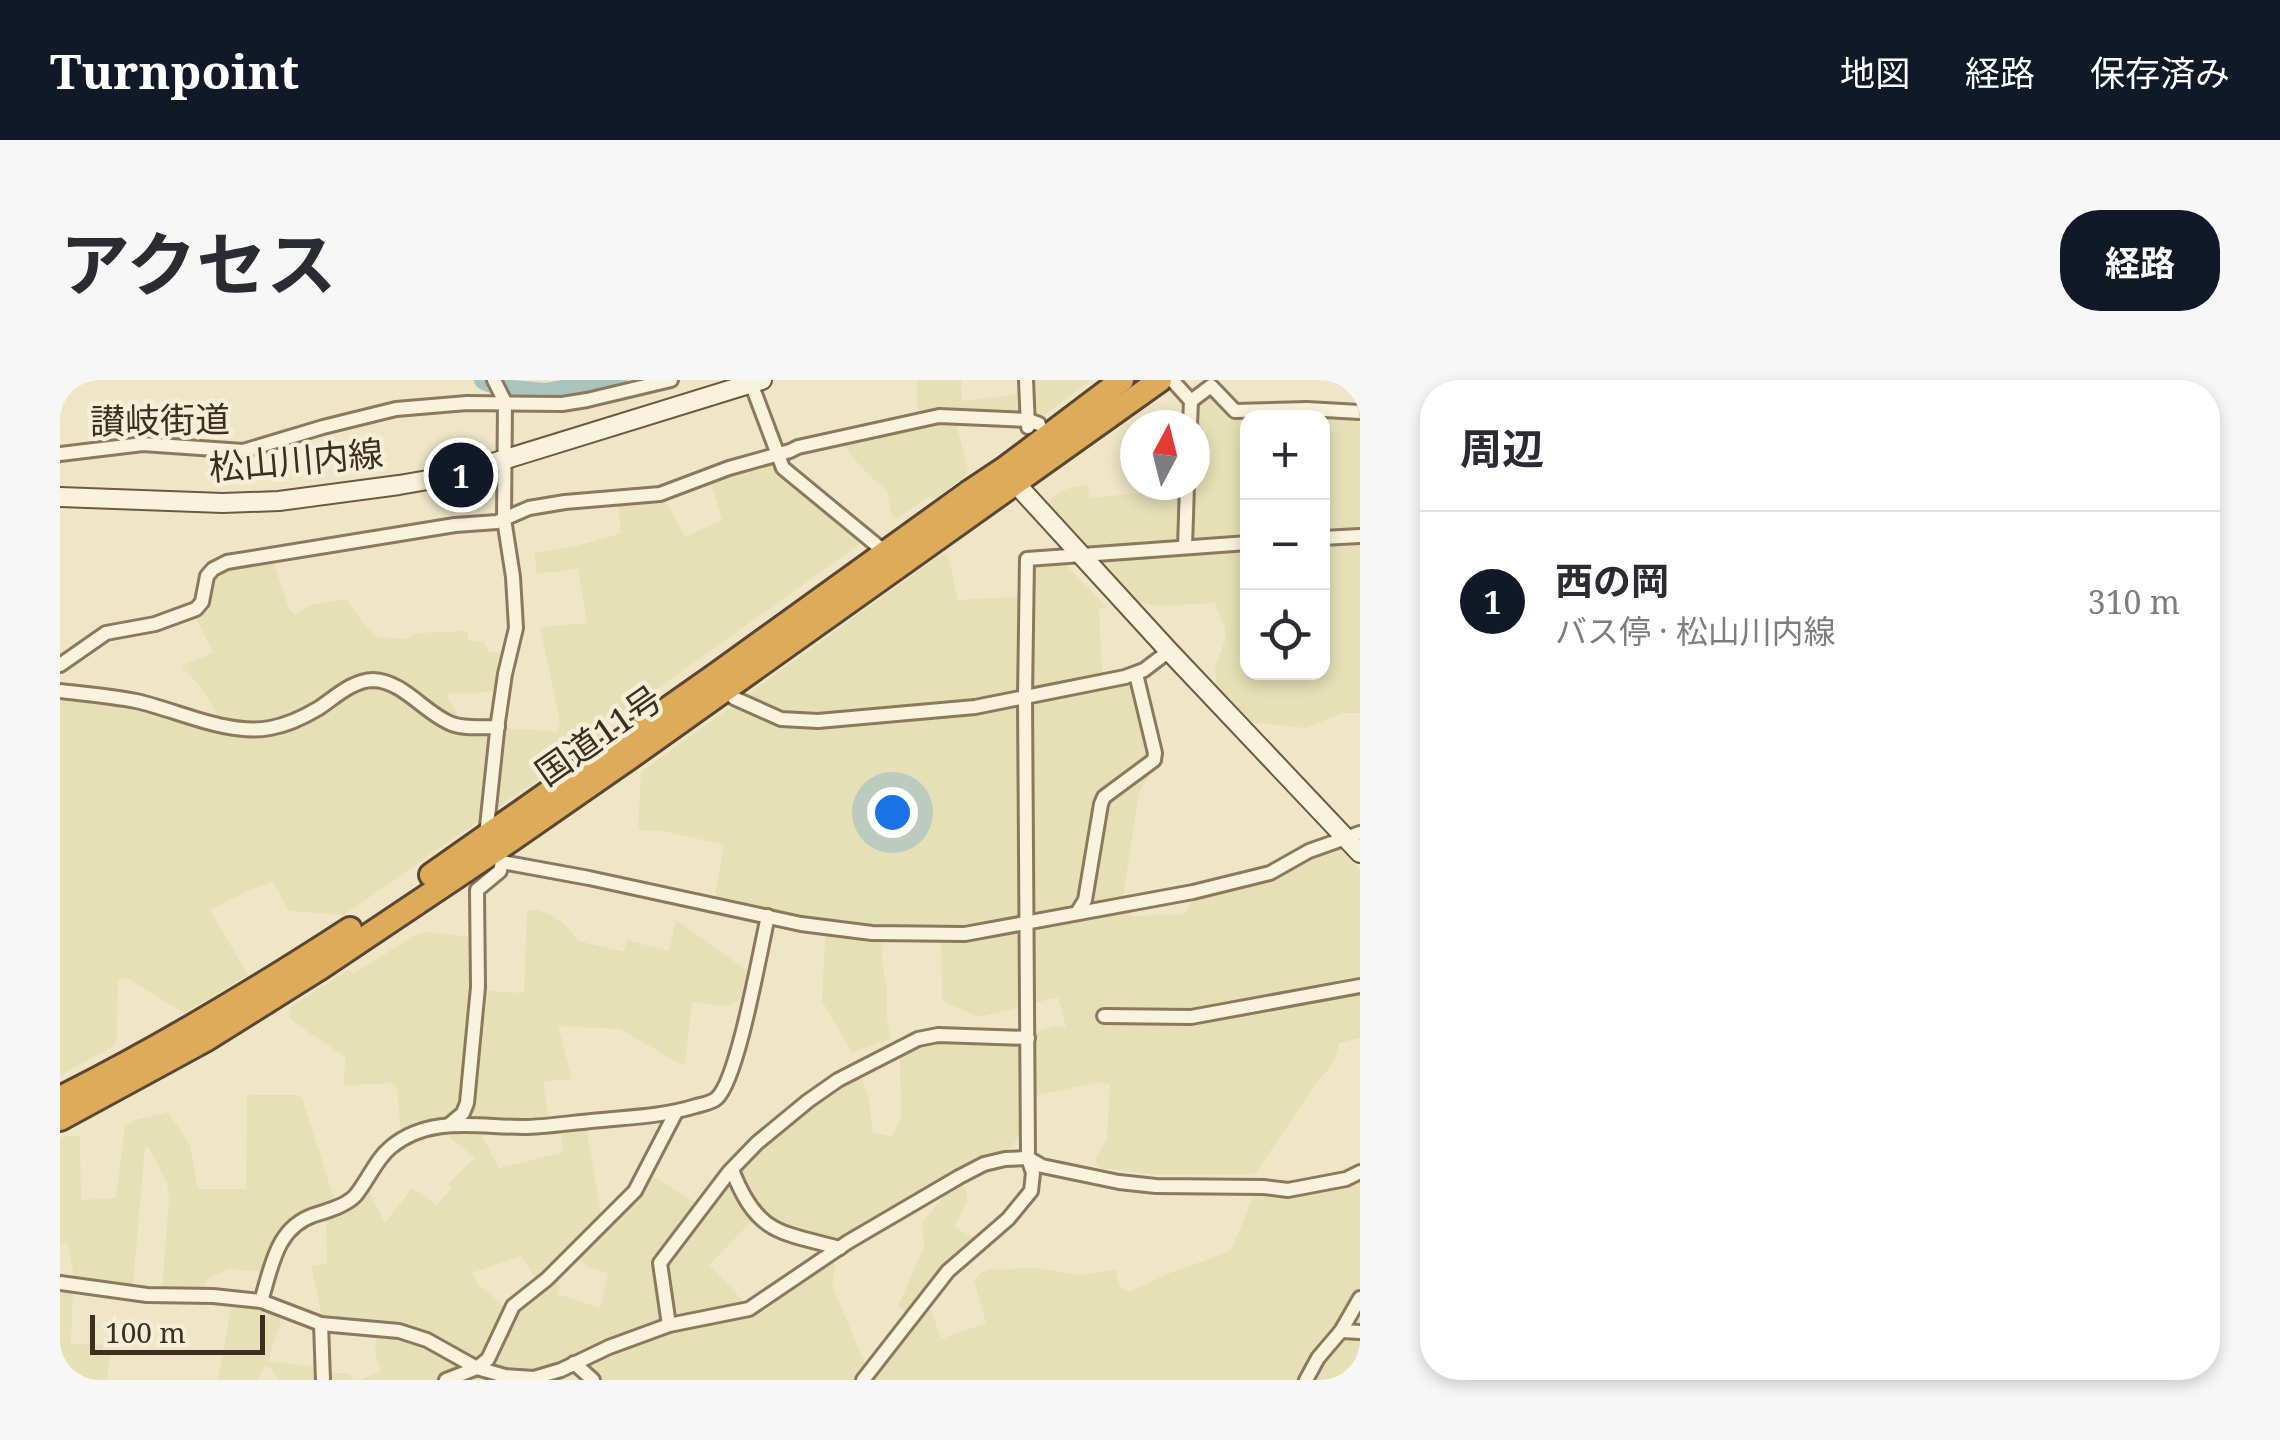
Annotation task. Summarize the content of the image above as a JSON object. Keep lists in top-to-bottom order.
{
  "streets": {
    "highway": ["国道11号"],
    "main road": ["松山川内線"],
    "street": ["讃岐街道"]
  },
  "scale_bar": "100 m",
  "north": "top",
  "page": {
    "header": "Turnpoint",
    "nav": ["地図", "経路", "保存済み"],
    "title": "アクセス",
    "buttons": "経路",
    "heading": "周辺",
    "map_buttons": ["+", "−"],
    "pins": "1",
    "list": [
      {
        "mark": "1",
        "name": "西の岡",
        "note": "バス停 · 松山川内線",
        "value": "310 m"
      }
    ],
    "scale": "100 m"
  }
}
